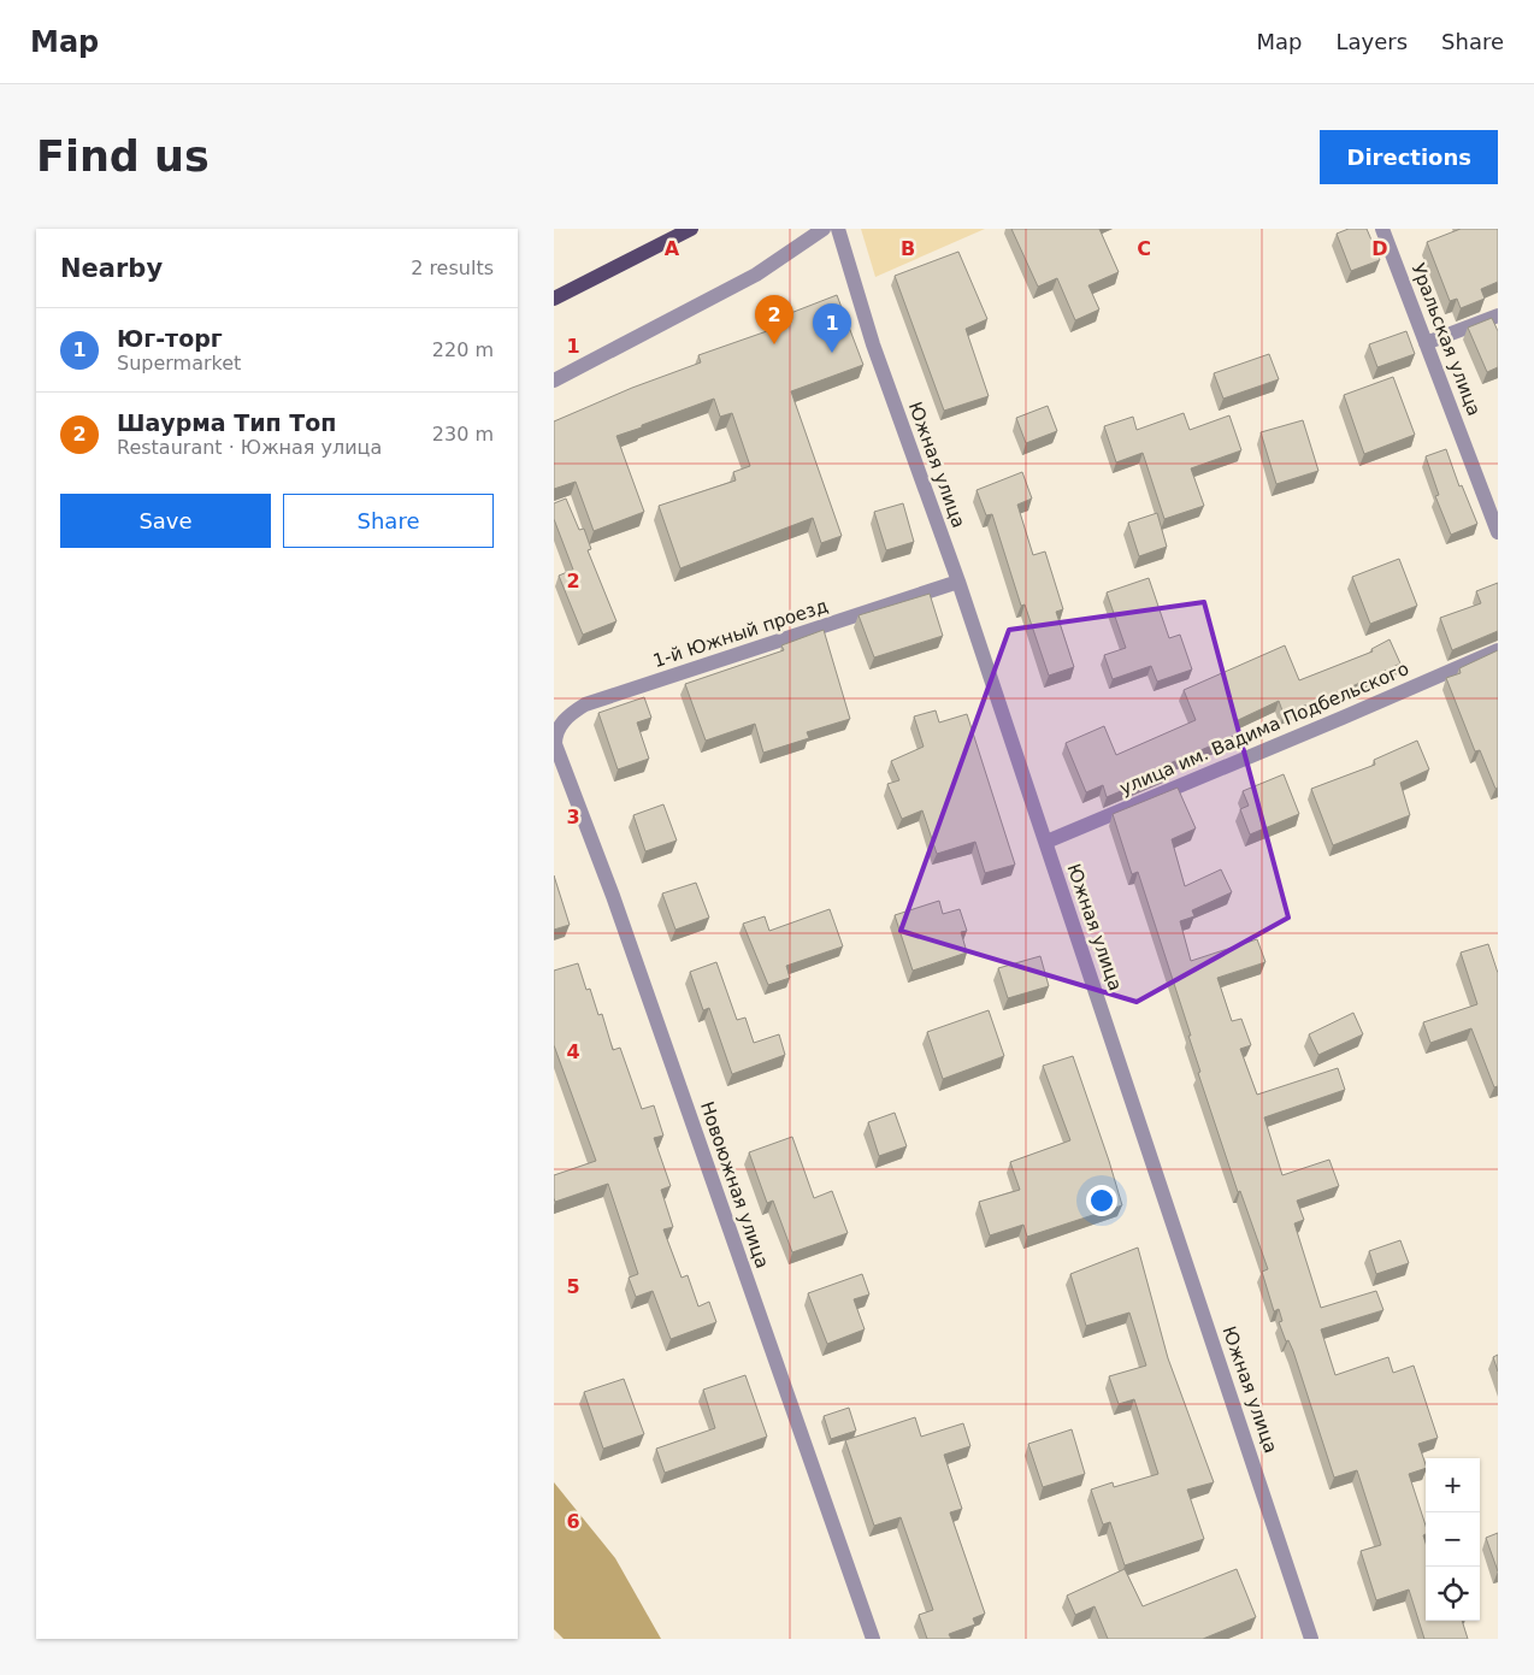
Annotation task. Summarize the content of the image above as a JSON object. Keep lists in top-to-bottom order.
{
  "streets": {
    "street": [
      "Уральская улица",
      "Южная улица",
      "1-й Южный проезд",
      "улица им. Вадима Подбельского",
      "Новоюжная улица"
    ]
  },
  "crossings": [
    ["Южная улица", "1-й Южный проезд"],
    ["Южная улица", "улица им. Вадима Подбельского"],
    ["1-й Южный проезд", "Новоюжная улица"]
  ],
  "page": {
    "header": "Map",
    "nav": ["Map", "Layers", "Share"],
    "buttons": [
      "Directions",
      ["Save", "Share"]
    ],
    "title": "Find us",
    "heading": ["Nearby", "2 results"],
    "pins": ["2", "1"],
    "list": [
      {
        "mark": "1",
        "name": "Юг-торг",
        "note": "Supermarket",
        "value": "220 m"
      },
      {
        "mark": "2",
        "name": "Шаурма Тип Топ",
        "note": "Restaurant · Южная улица",
        "value": "230 m"
      }
    ],
    "map_buttons": ["+", "−"]
  },
  "grid": {
    "columns": [
      "A",
      "B",
      "C",
      "D"
    ],
    "rows": [
      "1",
      "2",
      "3",
      "4",
      "5",
      "6"
    ]
  }
}
